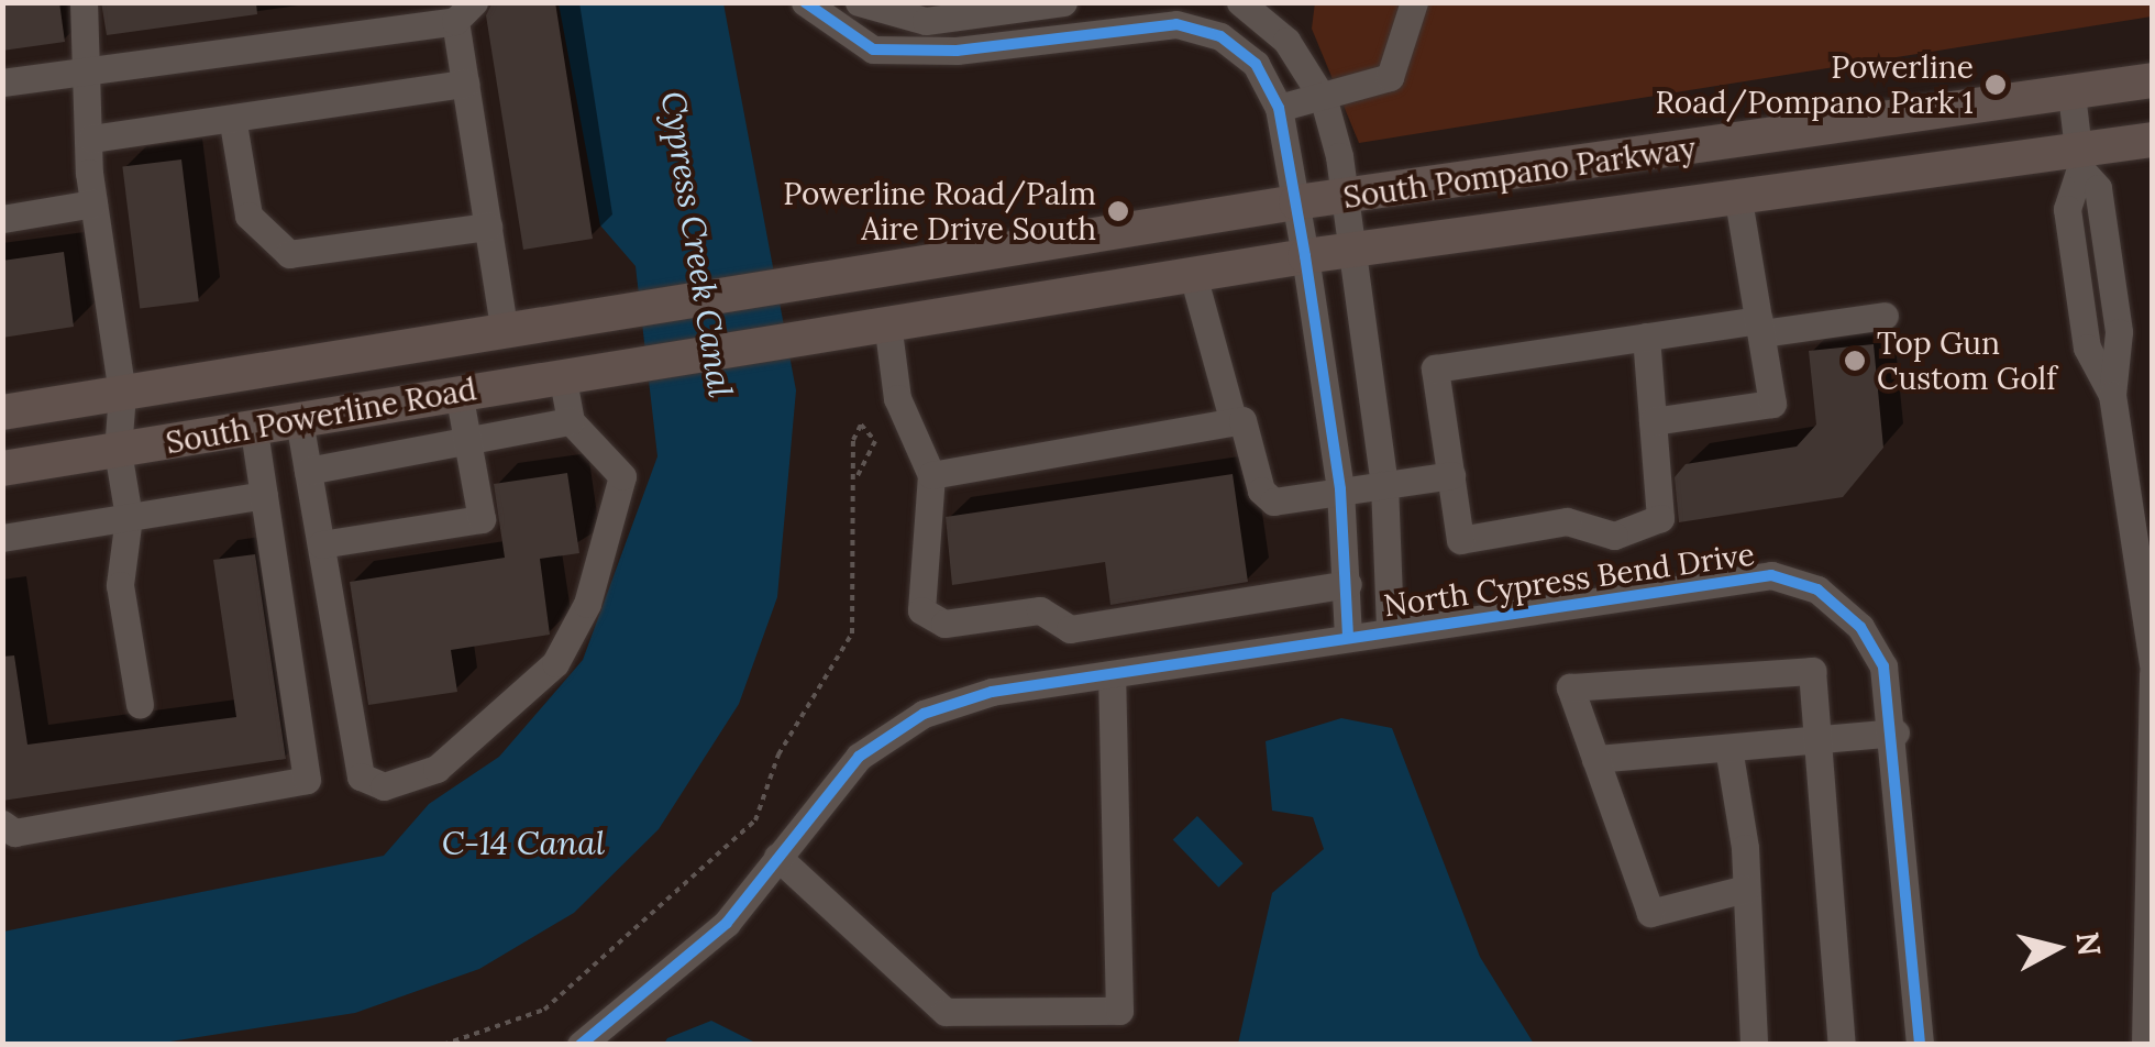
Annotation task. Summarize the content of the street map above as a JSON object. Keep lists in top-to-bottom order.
{
  "streets": {
    "main road": ["South Pompano Parkway", "South Powerline Road"],
    "street": ["North Cypress Bend Drive"]
  },
  "crossings": [
    ["South Pompano Parkway", "South Powerline Road"],
    ["South Pompano Parkway", "North Cypress Bend Drive"]
  ],
  "water": ["Cypress Creek Canal", "C-14 Canal"],
  "places": ["Powerline Road/Pompano Park 1", "Powerline Road/Palm Aire Drive South", "Top Gun Custom Golf"],
  "north": "right"
}
